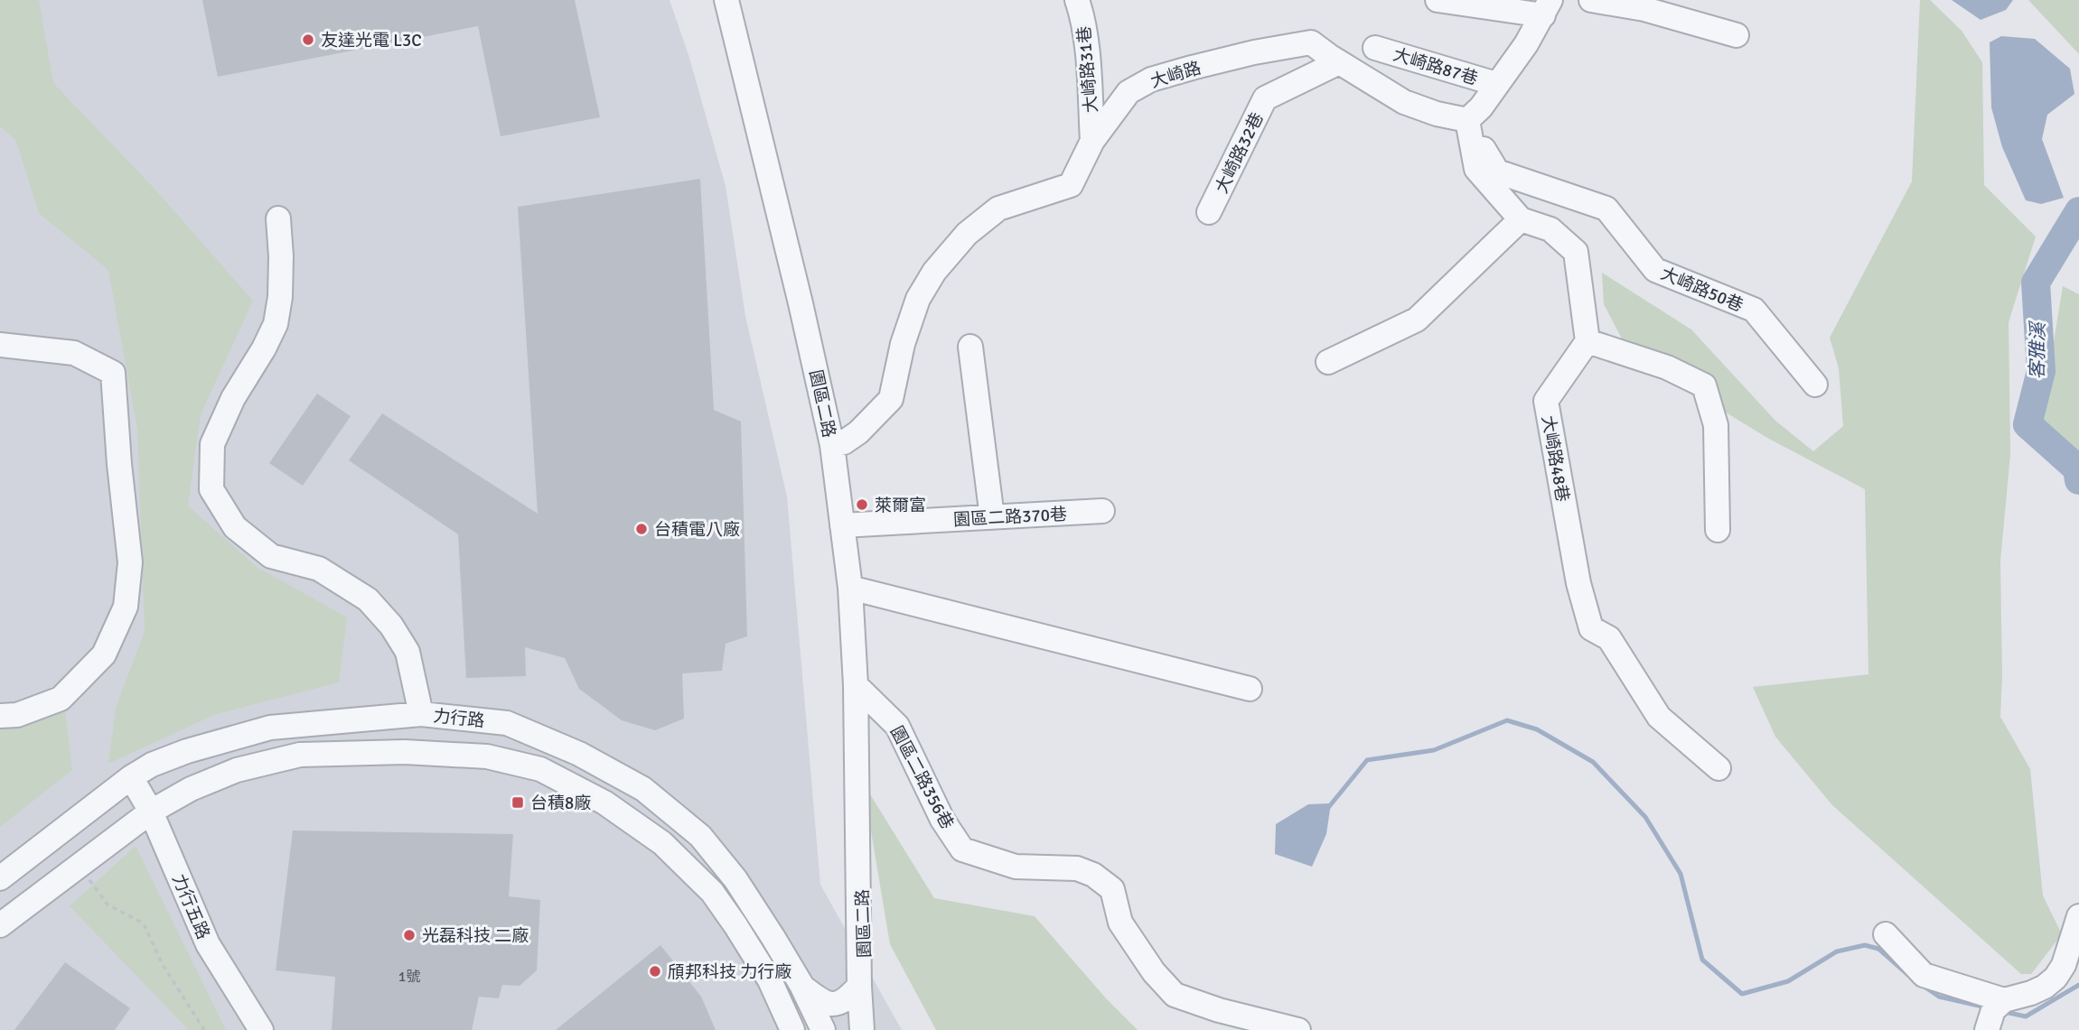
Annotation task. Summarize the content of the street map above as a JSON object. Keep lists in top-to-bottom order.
{
  "streets": {
    "street": [
      "大崎路87巷",
      "大崎路31巷",
      "大崎路",
      "大崎路32巷",
      "大崎路50巷",
      "園區二路",
      "大崎路48巷",
      "園區二路370巷",
      "力行路",
      "園區二路356巷",
      "力行五路"
    ]
  },
  "crossings": [
    ["大崎路31巷", "大崎路"],
    ["大崎路", "大崎路32巷"],
    ["大崎路", "大崎路50巷"],
    ["大崎路", "園區二路"],
    ["園區二路", "園區二路370巷"],
    ["園區二路", "園區二路356巷"],
    ["力行路", "力行五路"]
  ],
  "water": ["客雅溪"],
  "places": {
    "other": [
      "友達光電 L3C",
      "萊爾富",
      "台積電八廠",
      "光磊科技 二廠",
      "頎邦科技 力行廠"
    ],
    "transit": ["台積8廠"]
  },
  "house_numbers": ["1號"]
}
